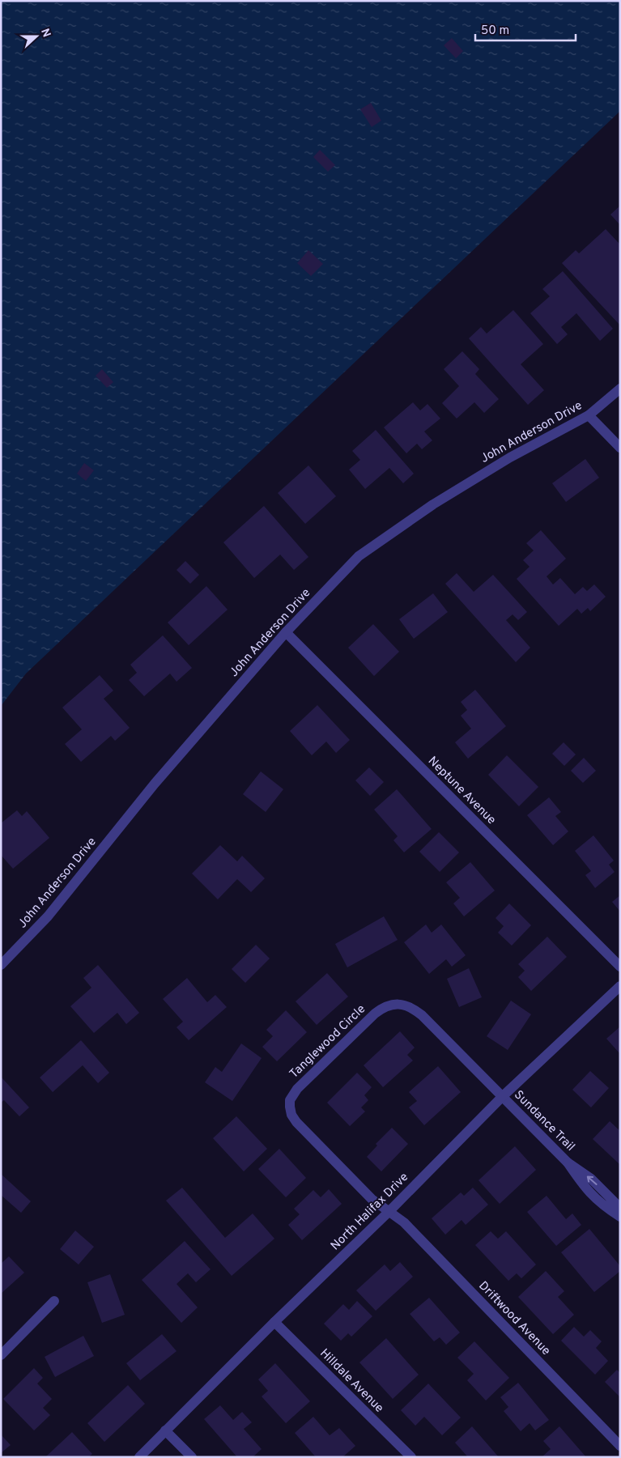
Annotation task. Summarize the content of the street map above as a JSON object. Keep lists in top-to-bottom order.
{
  "streets": {
    "street": [
      "John Anderson Drive",
      "Neptune Avenue",
      "Tanglewood Circle",
      "Sundance Trail",
      "North Halifax Drive",
      "Driftwood Avenue",
      "Hilldale Avenue"
    ]
  },
  "crossings": [
    ["John Anderson Drive", "Neptune Avenue"],
    ["Tanglewood Circle", "Sundance Trail"],
    ["Tanglewood Circle", "North Halifax Drive"],
    ["Tanglewood Circle", "Driftwood Avenue"],
    ["Sundance Trail", "North Halifax Drive"],
    ["North Halifax Drive", "Driftwood Avenue"],
    ["North Halifax Drive", "Hilldale Avenue"]
  ],
  "scale_bar": "50 m",
  "north": "right"
}
